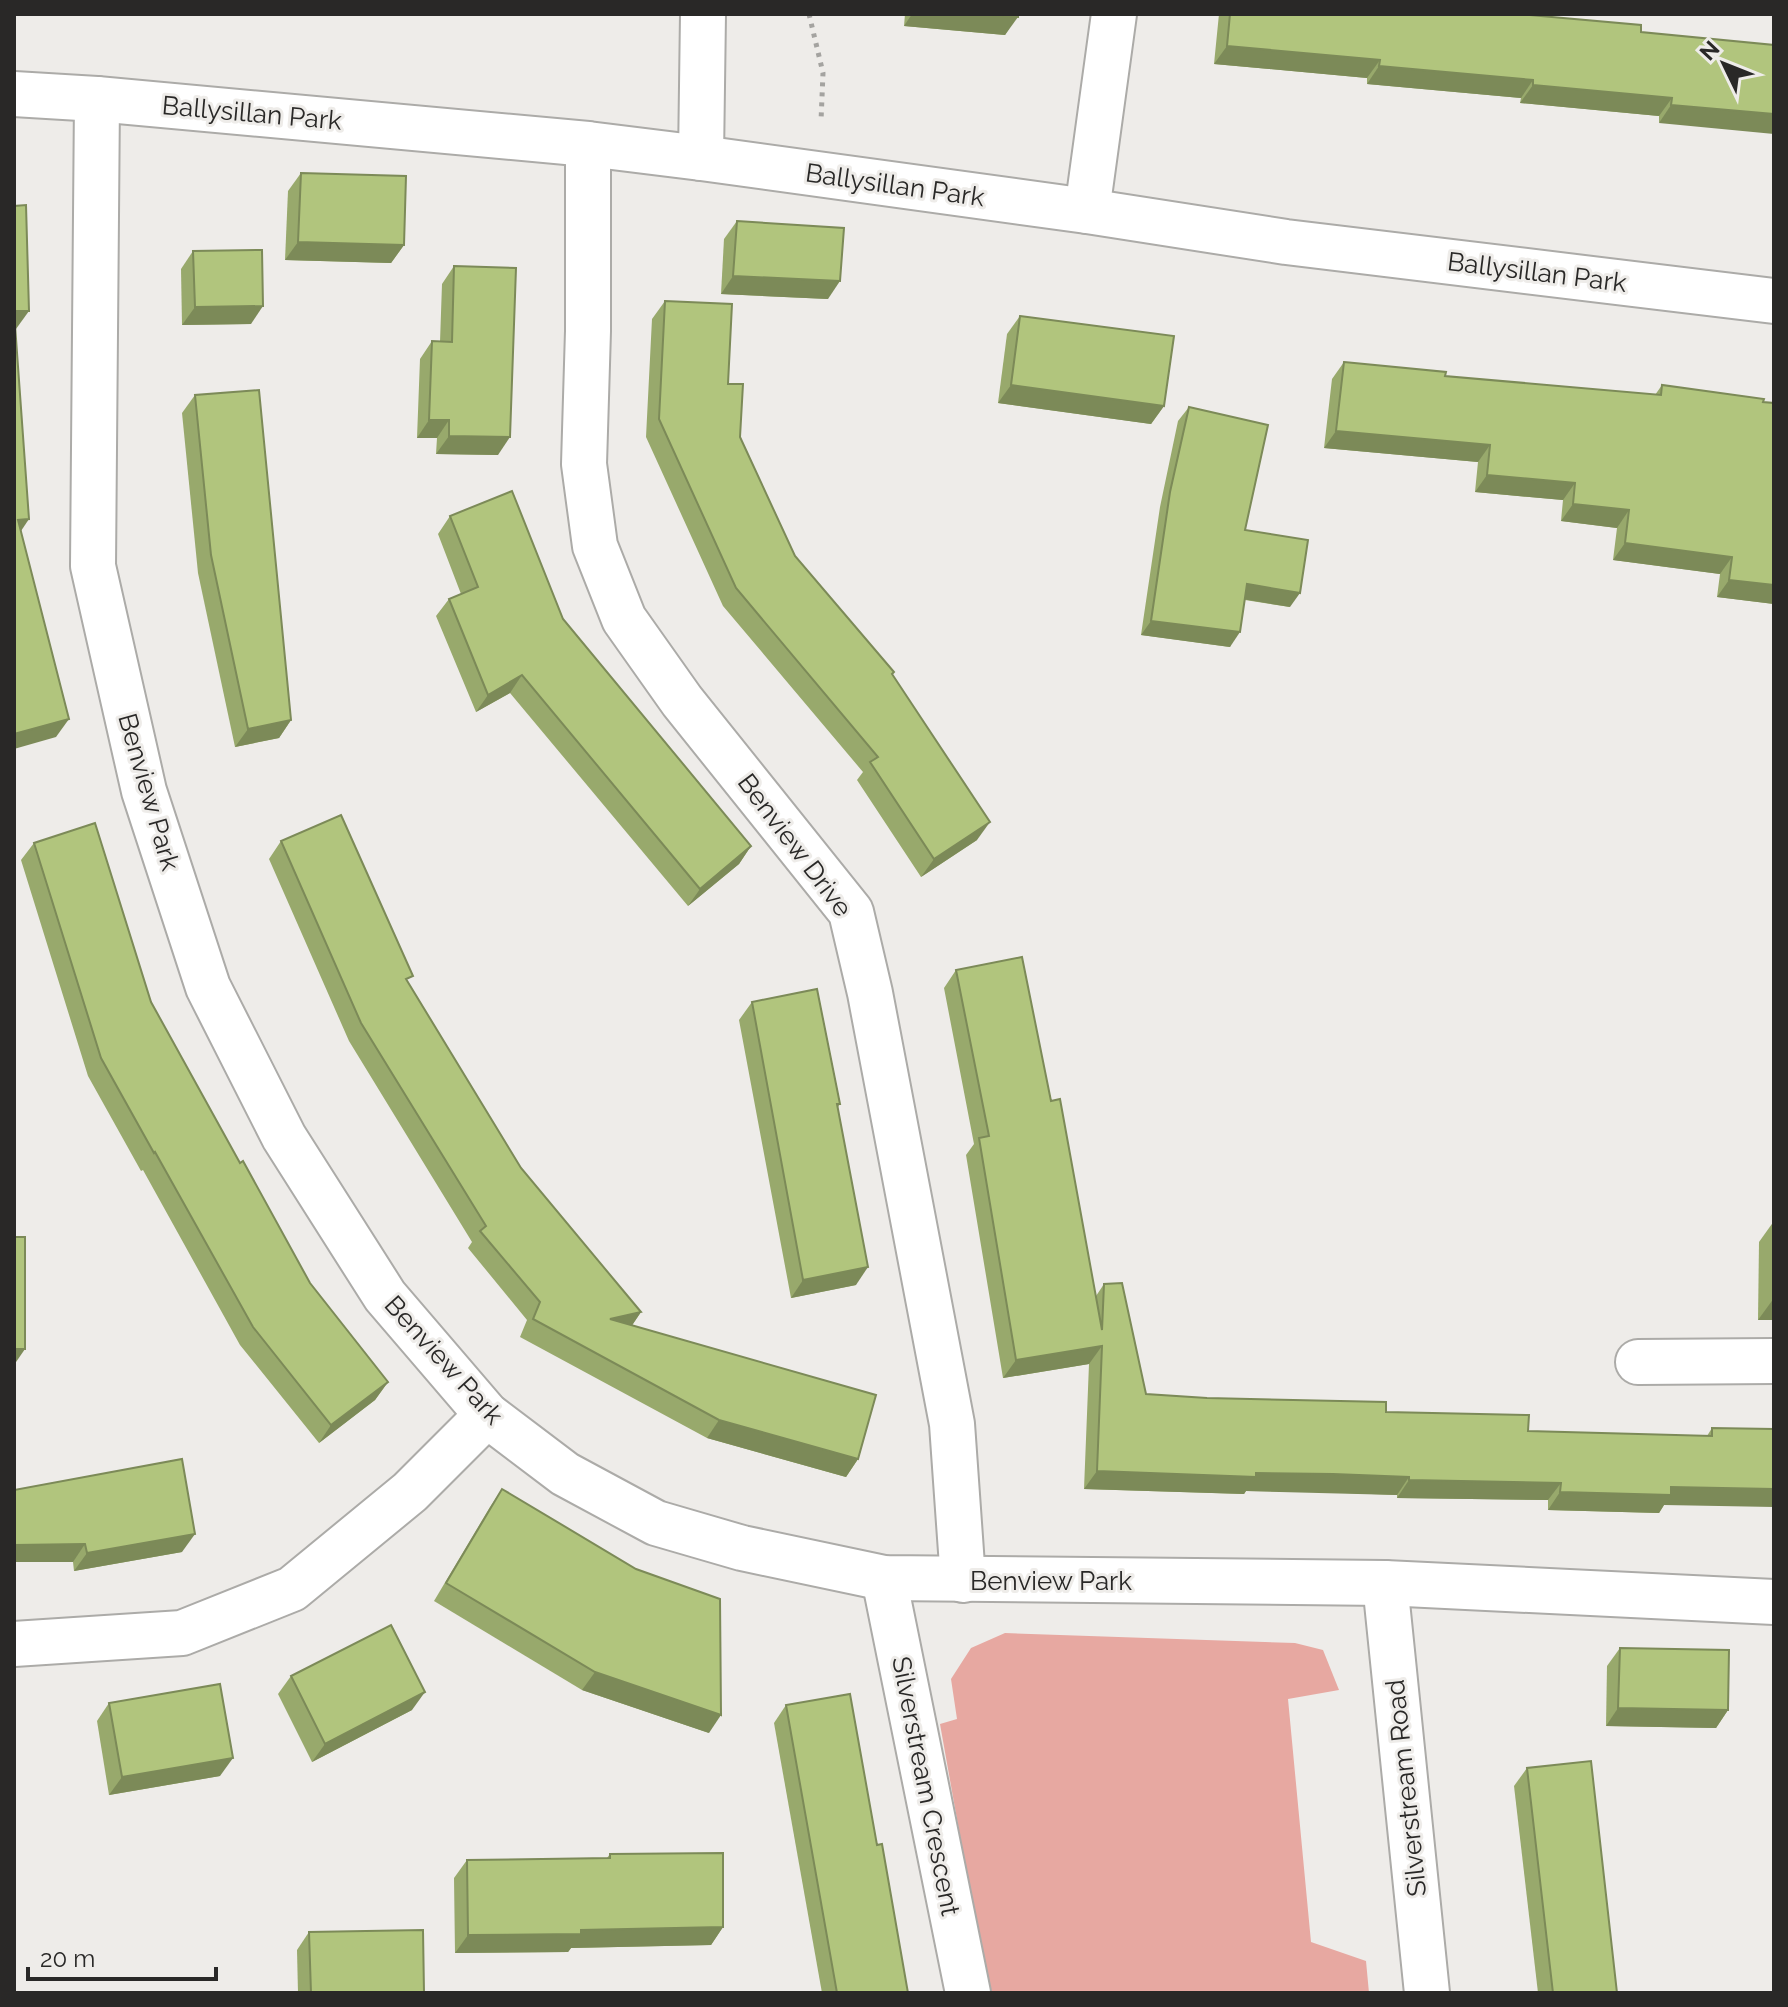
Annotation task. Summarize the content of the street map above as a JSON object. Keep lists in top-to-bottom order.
{
  "streets": {
    "street": [
      "Ballysillan Park",
      "Benview Park",
      "Benview Drive",
      "Silverstream Crescent",
      "Silverstream Road"
    ]
  },
  "crossings": [
    ["Ballysillan Park", "Benview Park"],
    ["Ballysillan Park", "Benview Drive"],
    ["Benview Park", "Benview Drive"],
    ["Benview Park", "Silverstream Crescent"],
    ["Benview Park", "Silverstream Road"]
  ],
  "scale_bar": "20 m",
  "north": "top left"
}
